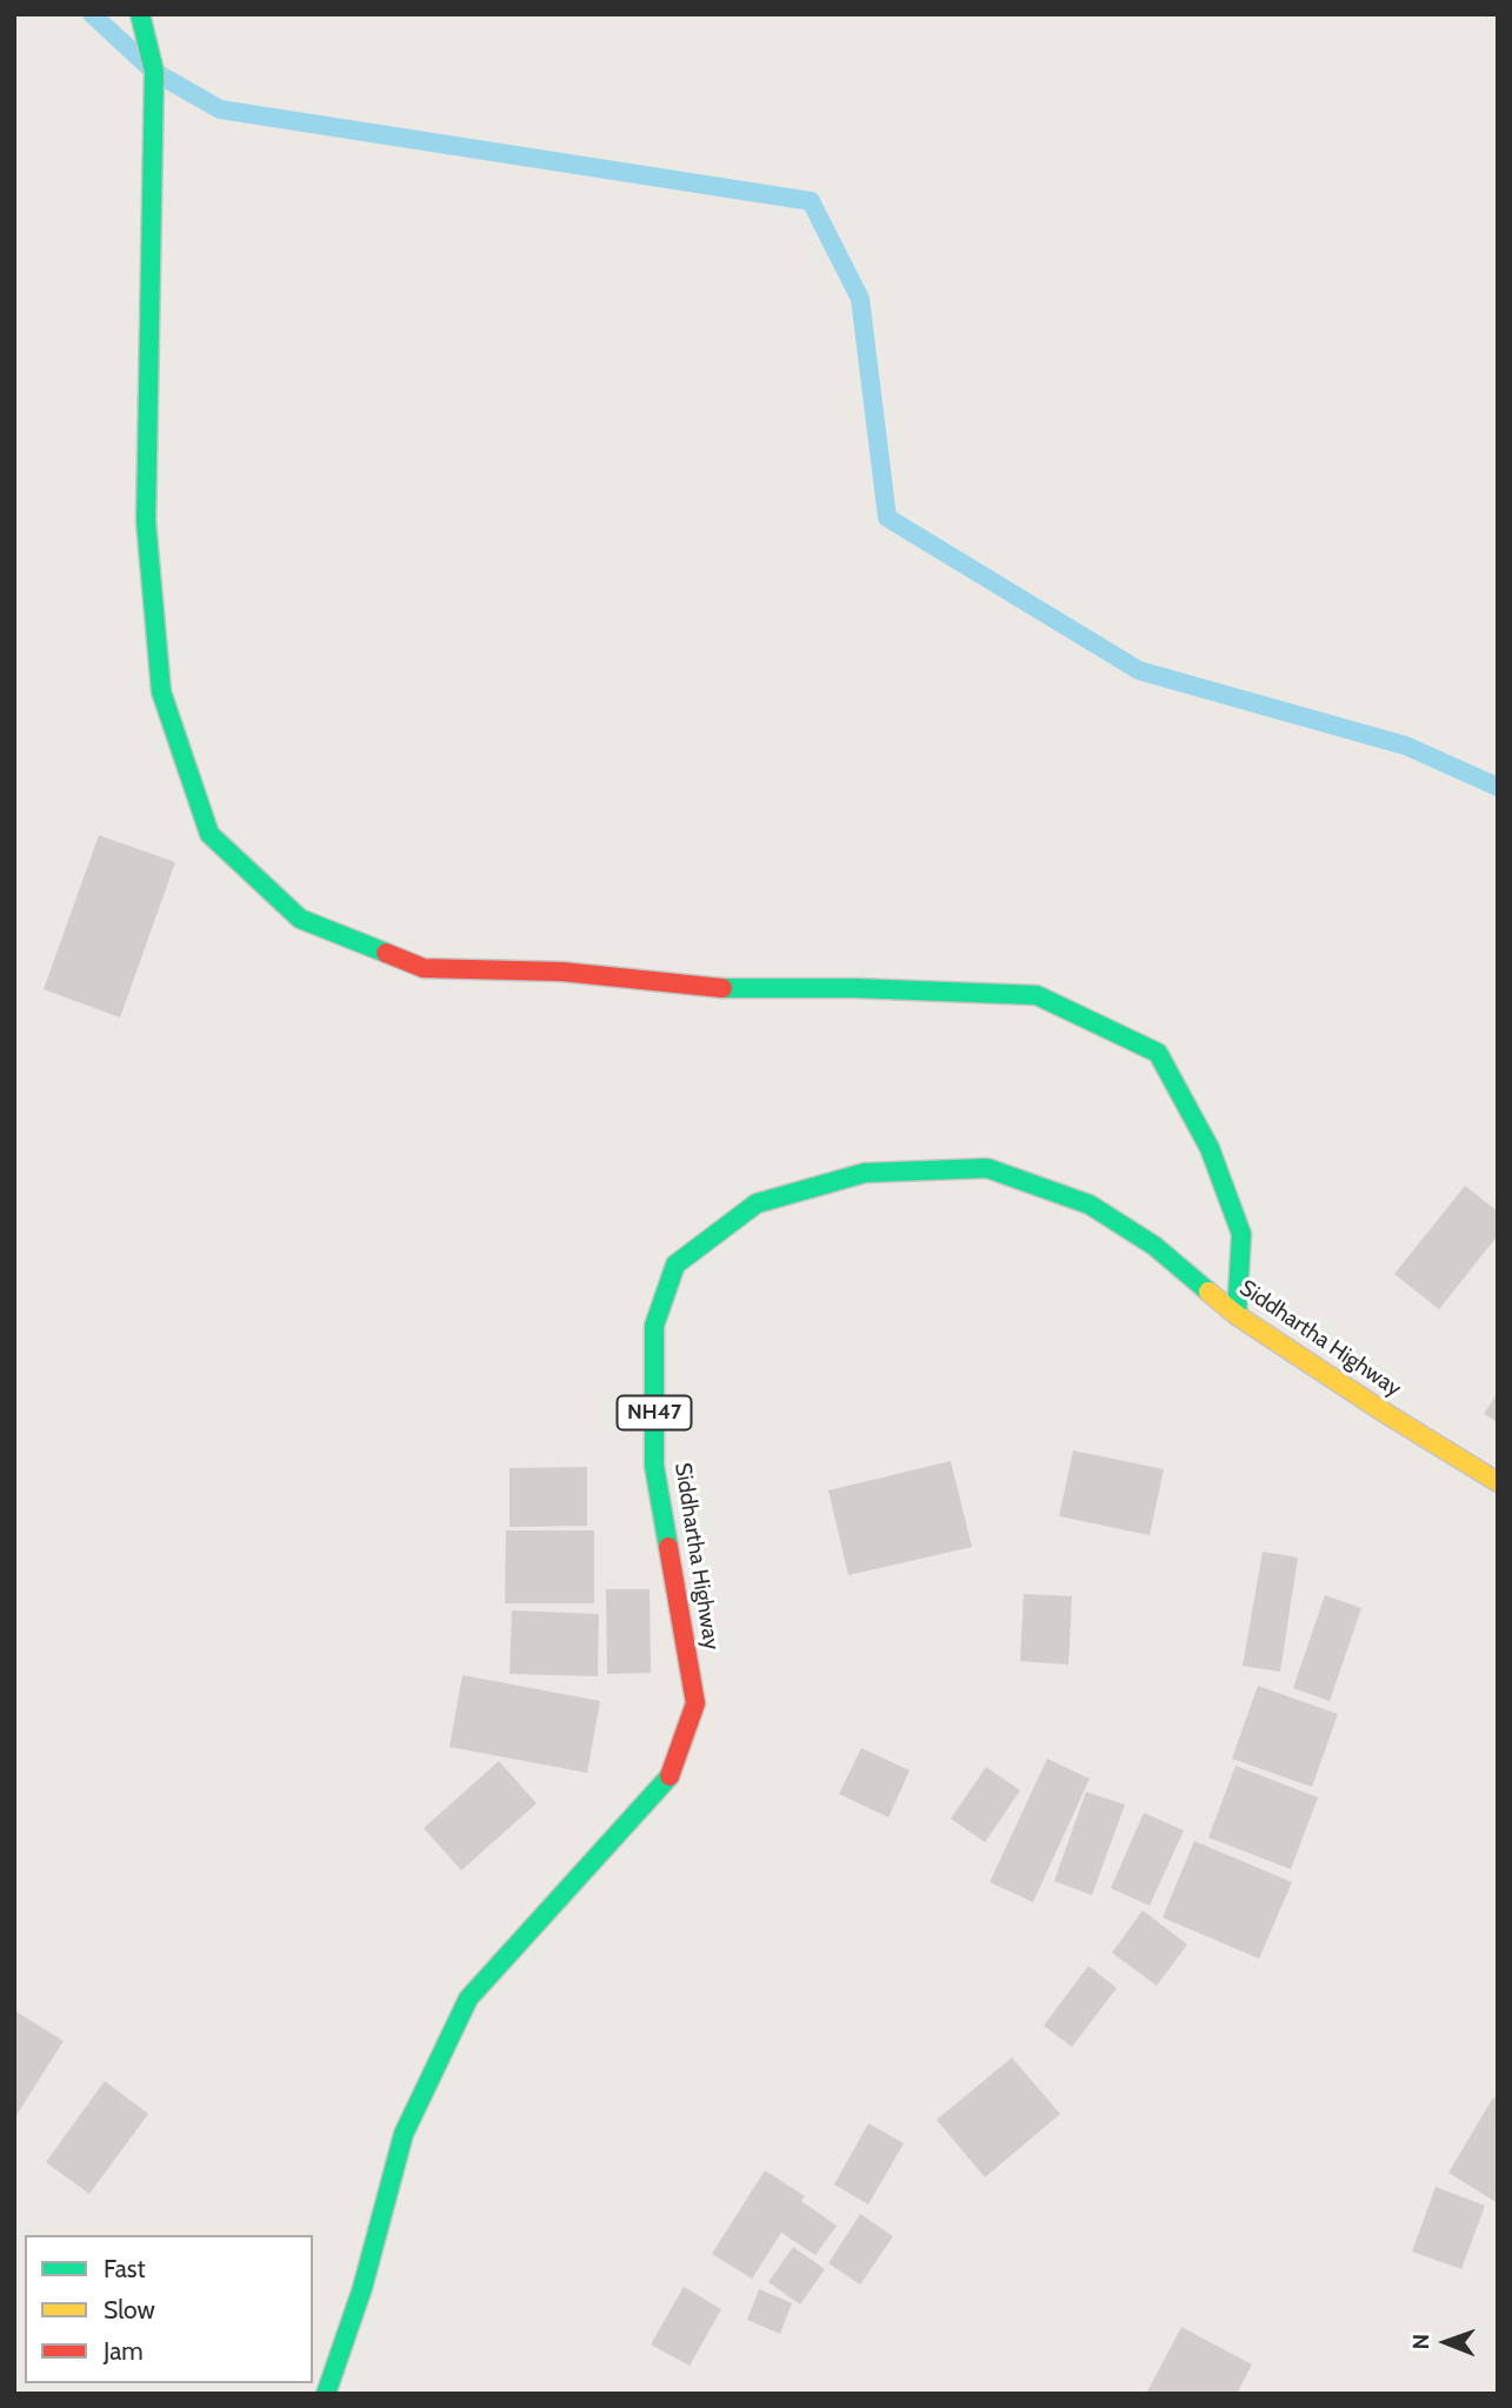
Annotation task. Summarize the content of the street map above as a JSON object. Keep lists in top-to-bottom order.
{
  "streets": {
    "main road": ["Siddhartha Highway", "NH47"]
  },
  "legend": ["Fast", "Slow", "Jam"],
  "north": "left"
}
